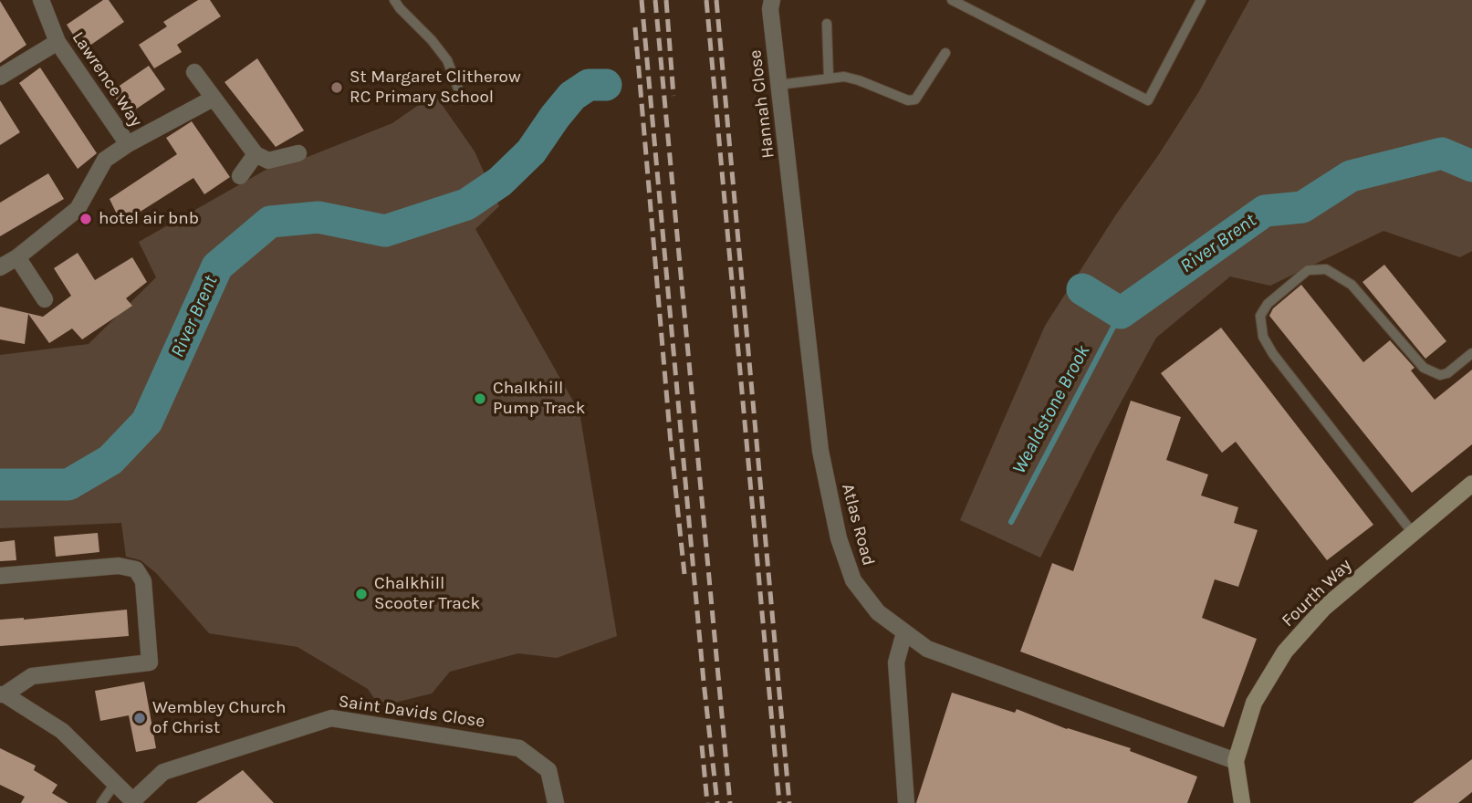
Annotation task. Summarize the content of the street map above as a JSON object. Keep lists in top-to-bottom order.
{
  "streets": {
    "main road": ["Fourth Way"],
    "street": [
      "Lawrence Way",
      "Hannah Close",
      "Atlas Road",
      "Saint Davids Close"
    ]
  },
  "crossings": [
    ["Hannah Close", "Atlas Road"],
    ["Atlas Road", "Fourth Way"]
  ],
  "water": ["River Brent", "Wealdstone Brook"],
  "places": [
    "St Margaret Clitherow RC Primary School",
    "hotel air bnb",
    "Chalkhill Pump Track",
    "Chalkhill Scooter Track",
    "Wembley Church of Christ"
  ]
}
